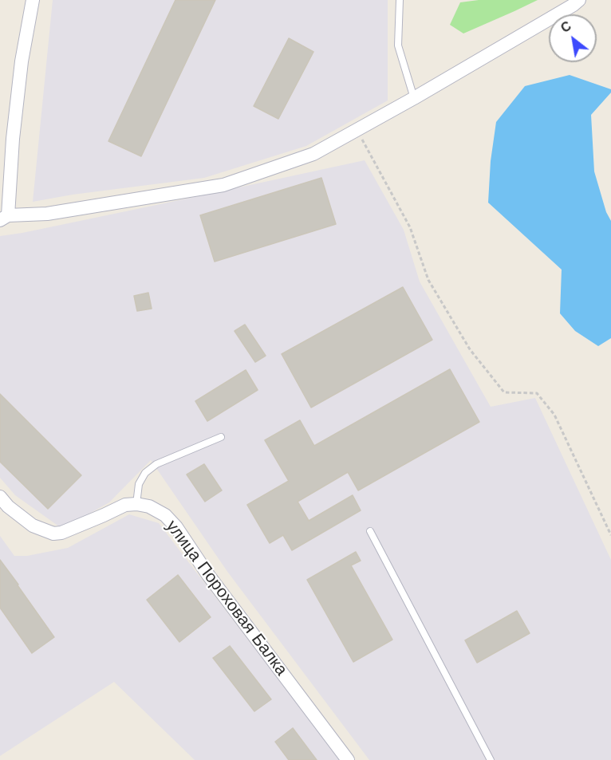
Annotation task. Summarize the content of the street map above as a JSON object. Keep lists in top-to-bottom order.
{
  "streets": {
    "street": ["улица Пороховая Балка"]
  },
  "north": "top left"
}
